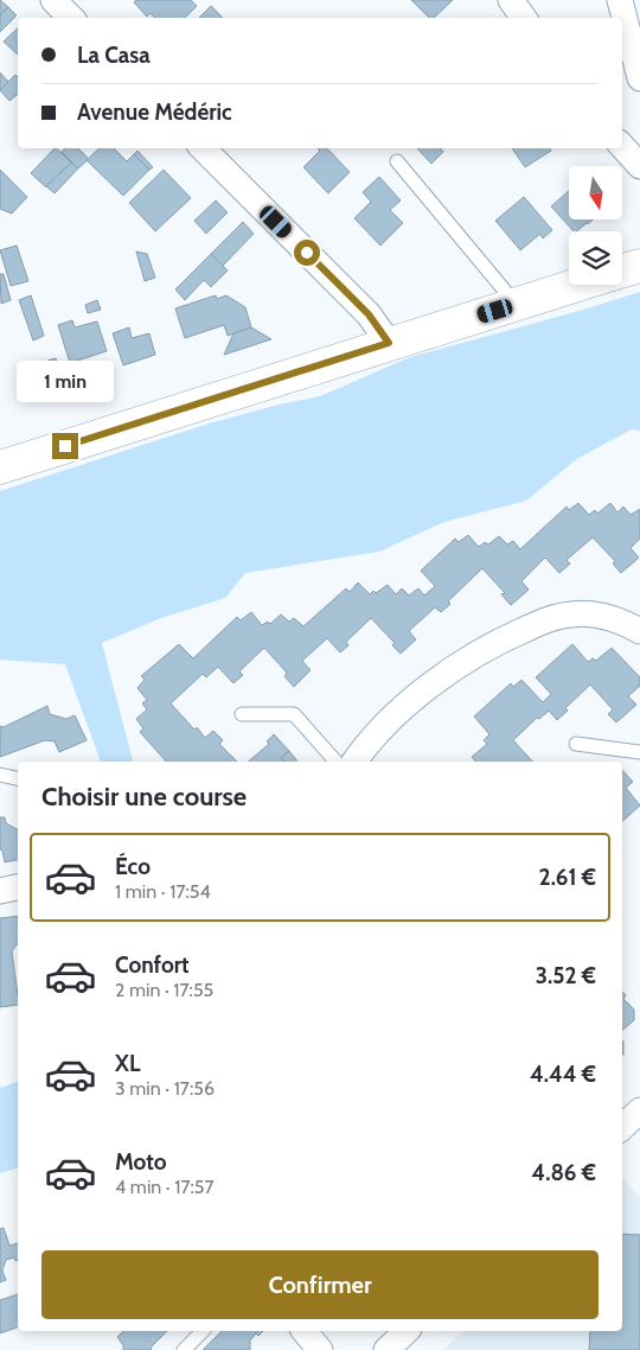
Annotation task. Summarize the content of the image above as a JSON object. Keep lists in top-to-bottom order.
{
  "north": "bottom",
  "page": {
    "banner": ["La Casa", "Avenue Médéric"],
    "bubble": "1 min",
    "heading": "Choisir une course",
    "list": [
      {
        "name": "Éco",
        "note": "1 min · 17:54",
        "value": "2.61 €"
      },
      {
        "name": "Confort",
        "note": "2 min · 17:55",
        "value": "3.52 €"
      },
      {
        "name": "XL",
        "note": "3 min · 17:56",
        "value": "4.44 €"
      },
      {
        "name": "Moto",
        "note": "4 min · 17:57",
        "value": "4.86 €"
      }
    ],
    "buttons": "Confirmer"
  }
}
